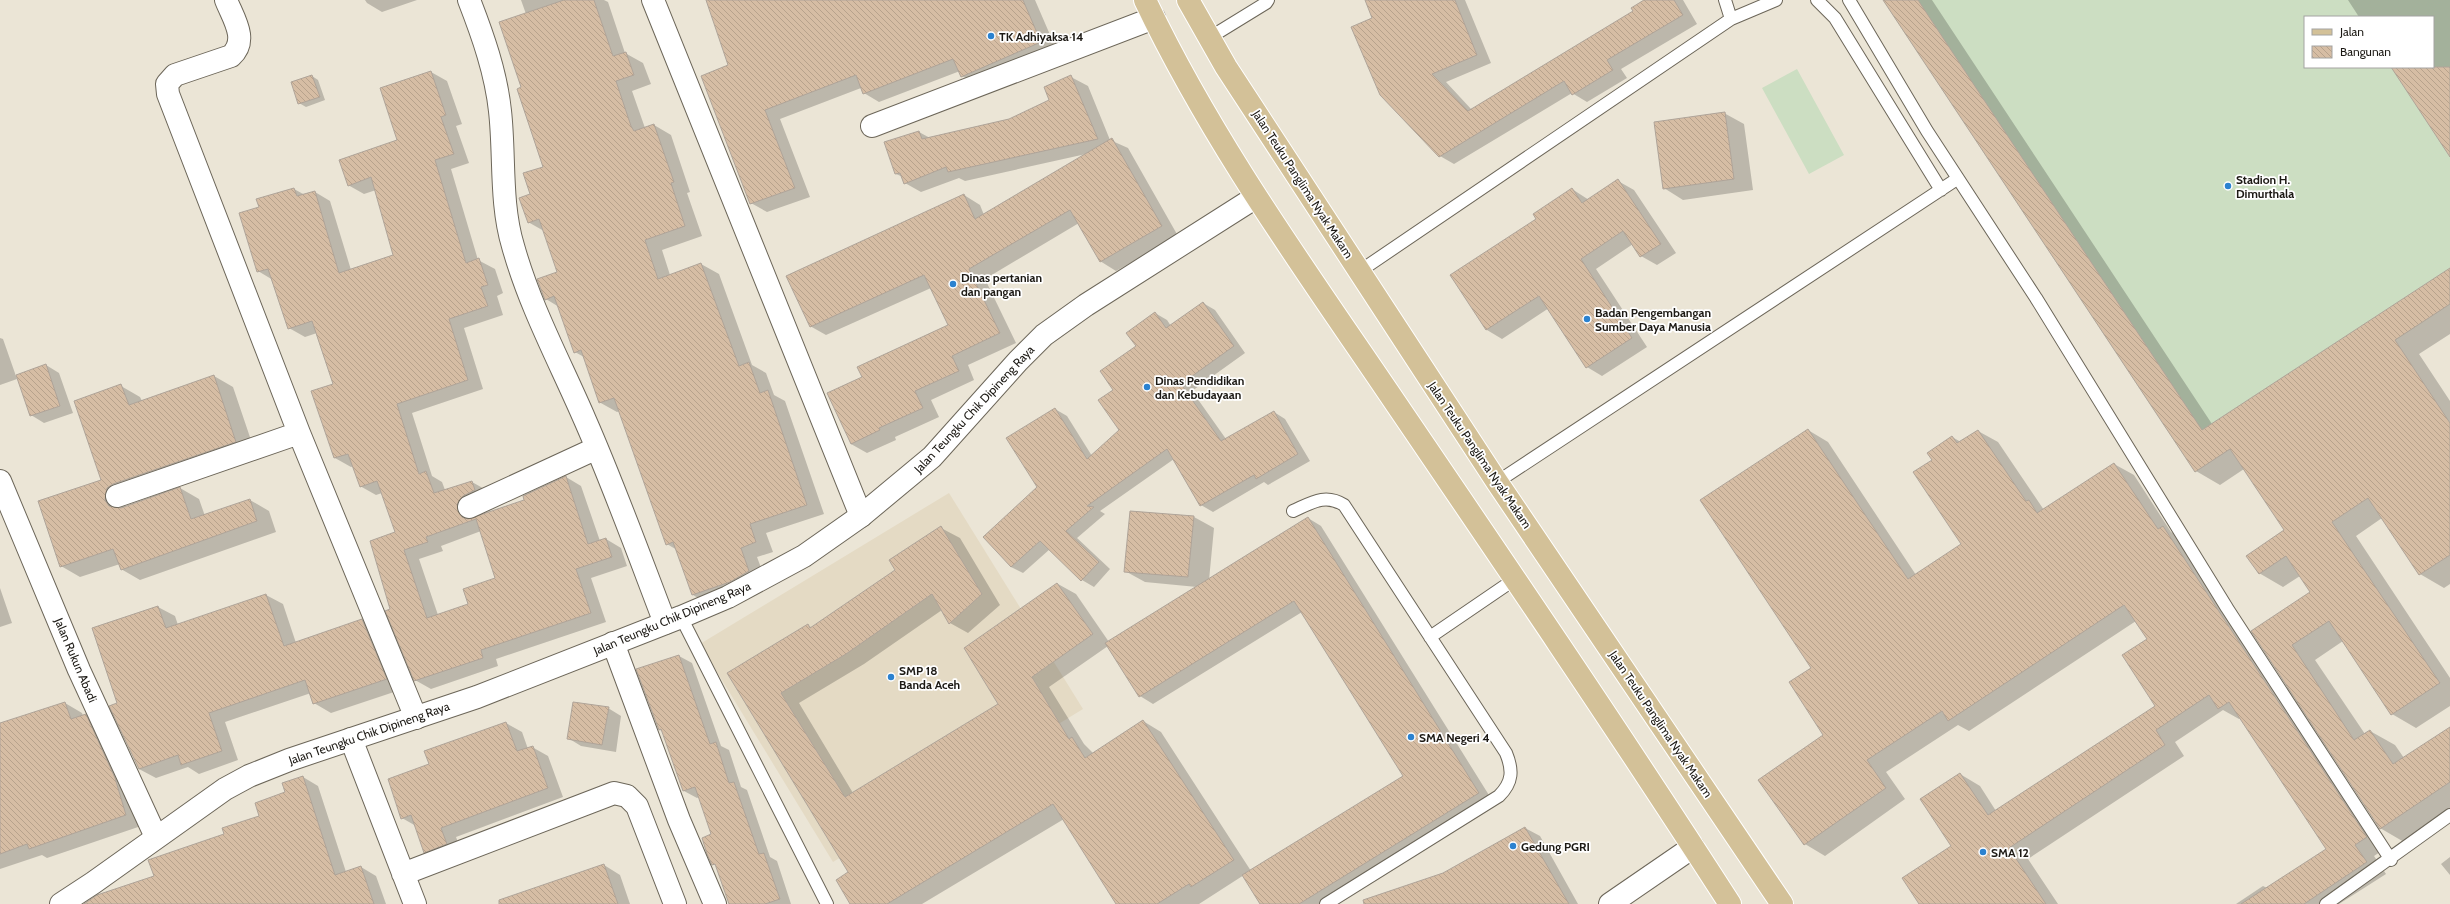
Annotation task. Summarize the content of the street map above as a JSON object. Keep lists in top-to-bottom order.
{
  "streets": {
    "main road": ["Jalan Teuku Panglima Nyak Makam"],
    "street": ["Jalan Teungku Chik Dipineng Raya", "Jalan Rukun Abadi"]
  },
  "crossings": [
    ["Jalan Teungku Chik Dipineng Raya", "Jalan Rukun Abadi"]
  ],
  "places": [
    "TK Adhiyaksa 14",
    "Stadion H. Dimurthala",
    "Dinas pertanian dan pangan",
    "Badan Pengembangan Sumber Daya Manusia",
    "Dinas Pendidikan dan Kebudayaan",
    "SMP 18 Banda Aceh",
    "SMA Negeri 4",
    "Gedung PGRI",
    "SMA 12"
  ],
  "legend": ["Jalan", "Bangunan"]
}
